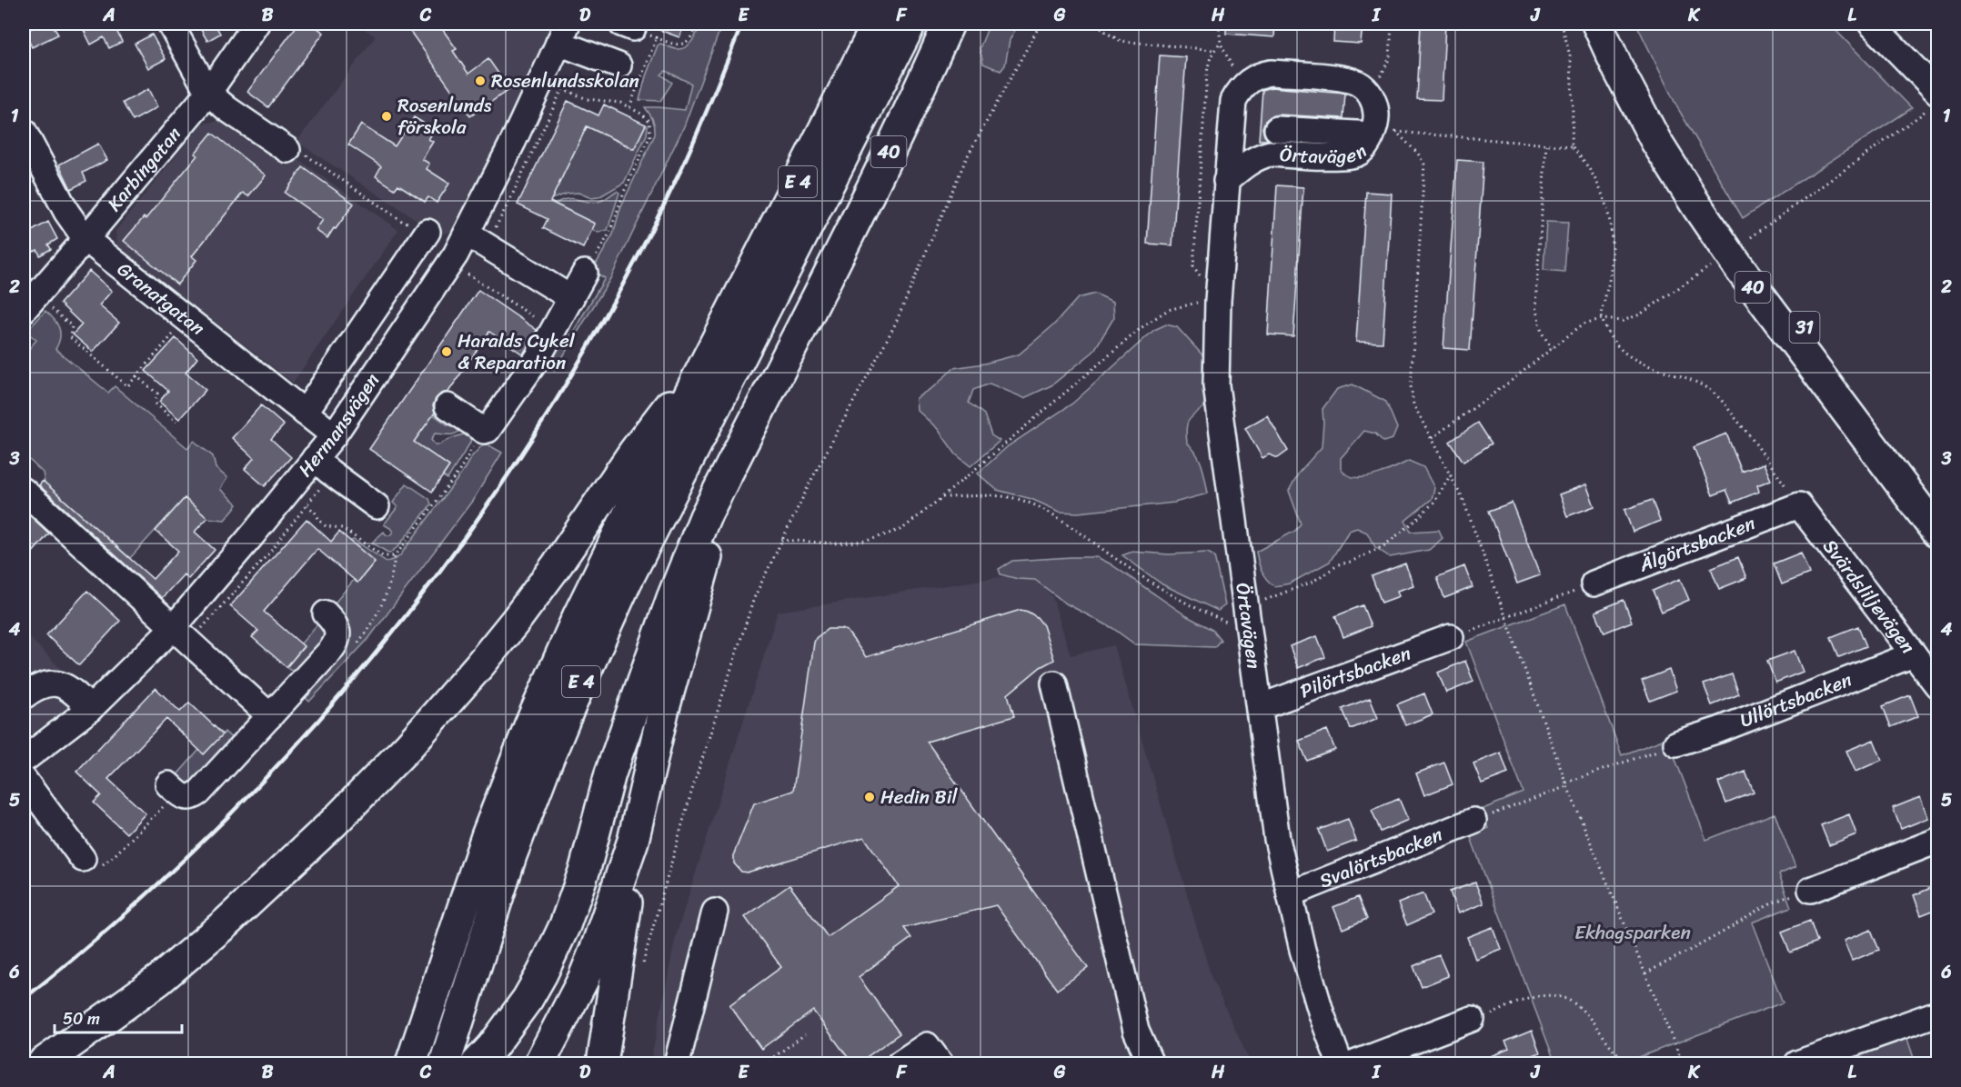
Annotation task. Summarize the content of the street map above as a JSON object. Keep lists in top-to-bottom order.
{
  "streets": {
    "highway": ["40", "E 4", "31"],
    "street": [
      "Örtavägen",
      "Karbingatan",
      "Granatgatan",
      "Hermansvägen",
      "Älgörtsbacken",
      "Svärdsliljevägen",
      "Pilörtsbacken",
      "Ullörtsbacken",
      "Svalörtsbacken"
    ]
  },
  "crossings": [
    ["Örtavägen", "Pilörtsbacken"],
    ["Örtavägen", "Svalörtsbacken"],
    ["Karbingatan", "Granatgatan"],
    ["Granatgatan", "Hermansvägen"],
    ["Älgörtsbacken", "Svärdsliljevägen"],
    ["Svärdsliljevägen", "Ullörtsbacken"]
  ],
  "parks": ["Ekhagsparken"],
  "places": [
    "Rosenlundsskolan",
    "Rosenlunds förskola",
    "Haralds Cykel & Reparation",
    "Hedin Bil"
  ],
  "scale_bar": "50 m",
  "grid": {
    "columns": [
      "A",
      "B",
      "C",
      "D",
      "E",
      "F",
      "G",
      "H",
      "I",
      "J",
      "K",
      "L"
    ],
    "rows": [
      "1",
      "2",
      "3",
      "4",
      "5",
      "6"
    ]
  }
}
